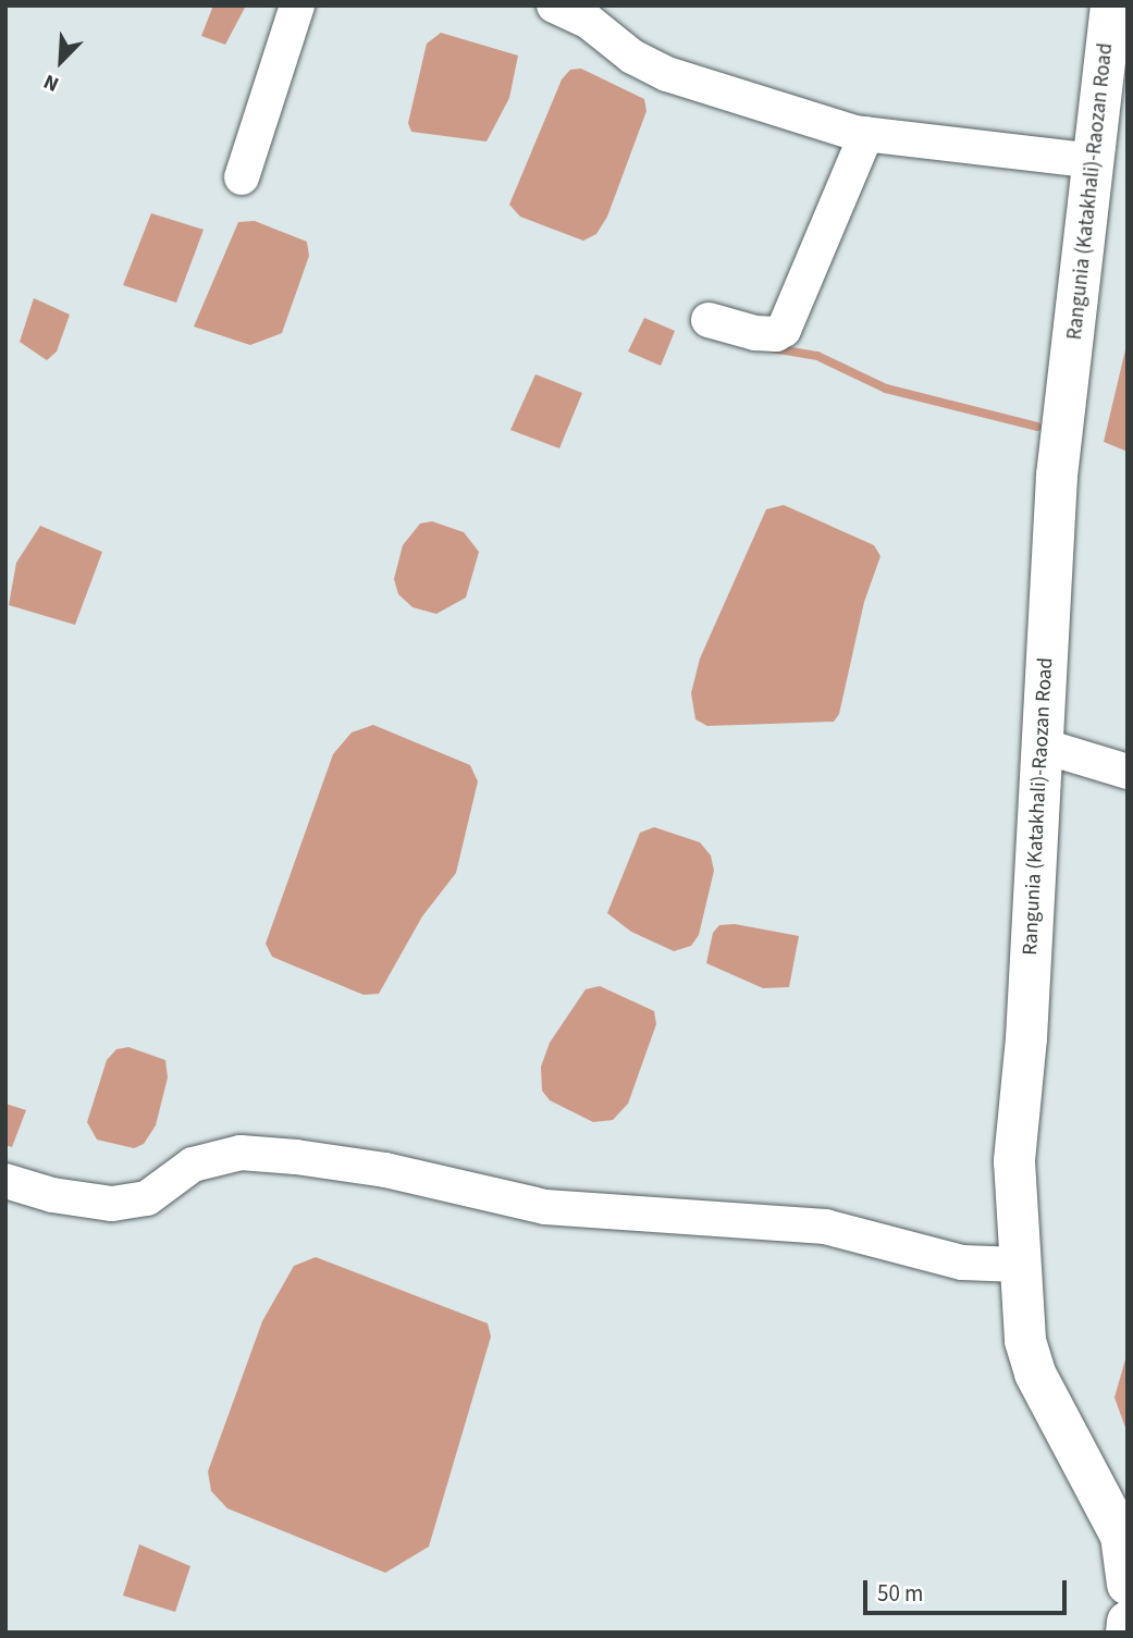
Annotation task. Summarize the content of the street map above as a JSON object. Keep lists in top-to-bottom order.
{
  "streets": {
    "main road": ["Rangunia (Katakhali)-Raozan Road"]
  },
  "scale_bar": "50 m",
  "north": "bottom left"
}
